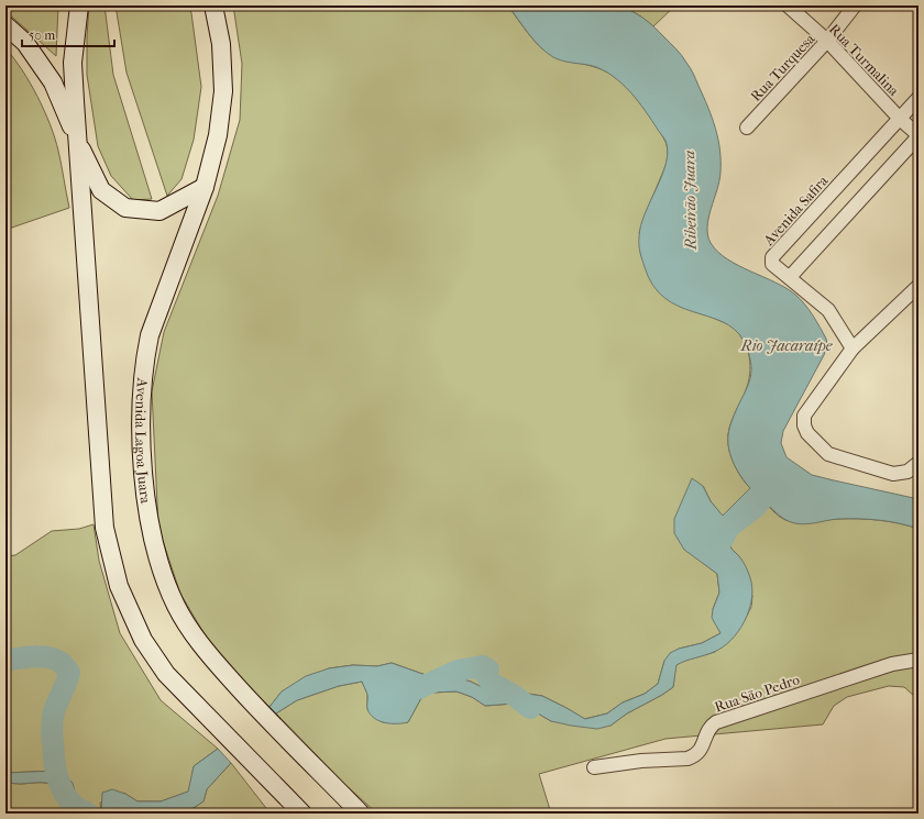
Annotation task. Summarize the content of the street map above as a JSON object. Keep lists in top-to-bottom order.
{
  "streets": {
    "main road": ["Avenida Lagoa Juara"],
    "street": [
      "Rua Turmalina",
      "Rua Turquesa",
      "Avenida Safira",
      "Rua São Pedro"
    ]
  },
  "crossings": [
    ["Rua Turmalina", "Rua Turquesa"],
    ["Rua Turmalina", "Avenida Safira"]
  ],
  "water": ["Ribeirão Juara", "Rio Jacaraípe"],
  "scale_bar": "50 m"
}
